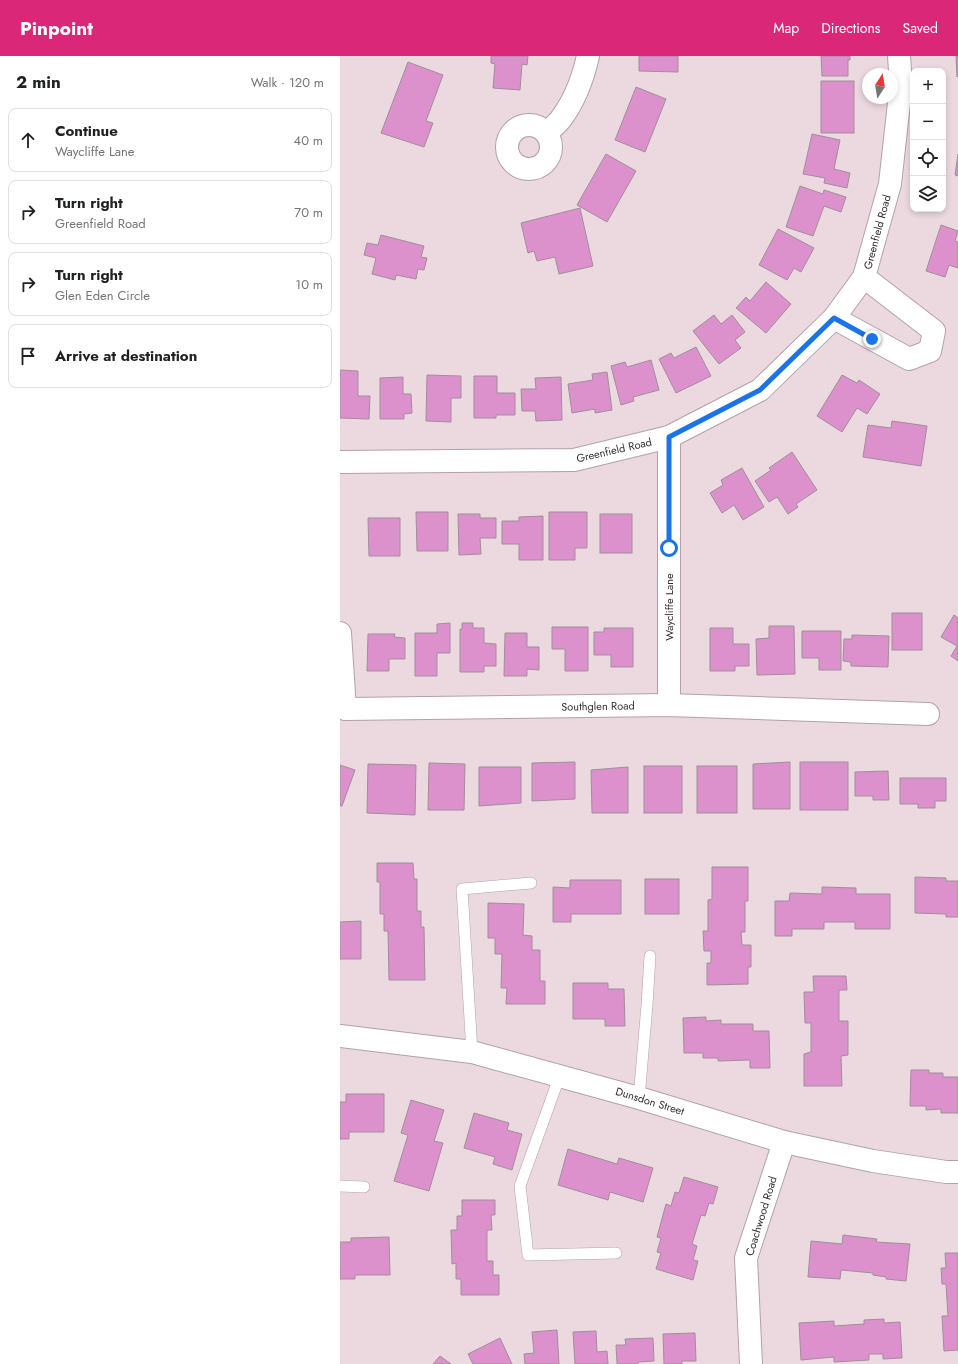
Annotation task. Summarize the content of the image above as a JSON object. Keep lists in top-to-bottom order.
{
  "streets": {
    "street": [
      "Greenfield Road",
      "Waycliffe Lane",
      "Southglen Road",
      "Dunsdon Street",
      "Coachwood Road"
    ]
  },
  "crossings": [
    ["Greenfield Road", "Waycliffe Lane"],
    ["Waycliffe Lane", "Southglen Road"],
    ["Dunsdon Street", "Coachwood Road"]
  ],
  "north": "top",
  "page": {
    "header": "Pinpoint",
    "nav": ["Map", "Directions", "Saved"],
    "heading": ["2 min", "Walk · 120 m"],
    "map_buttons": ["+", "−"],
    "list": [
      ["Continue", "Waycliffe Lane", "40 m"],
      ["Turn right", "Greenfield Road", "70 m"],
      ["Turn right", "Glen Eden Circle", "10 m"],
      "Arrive at destination"
    ]
  }
}
